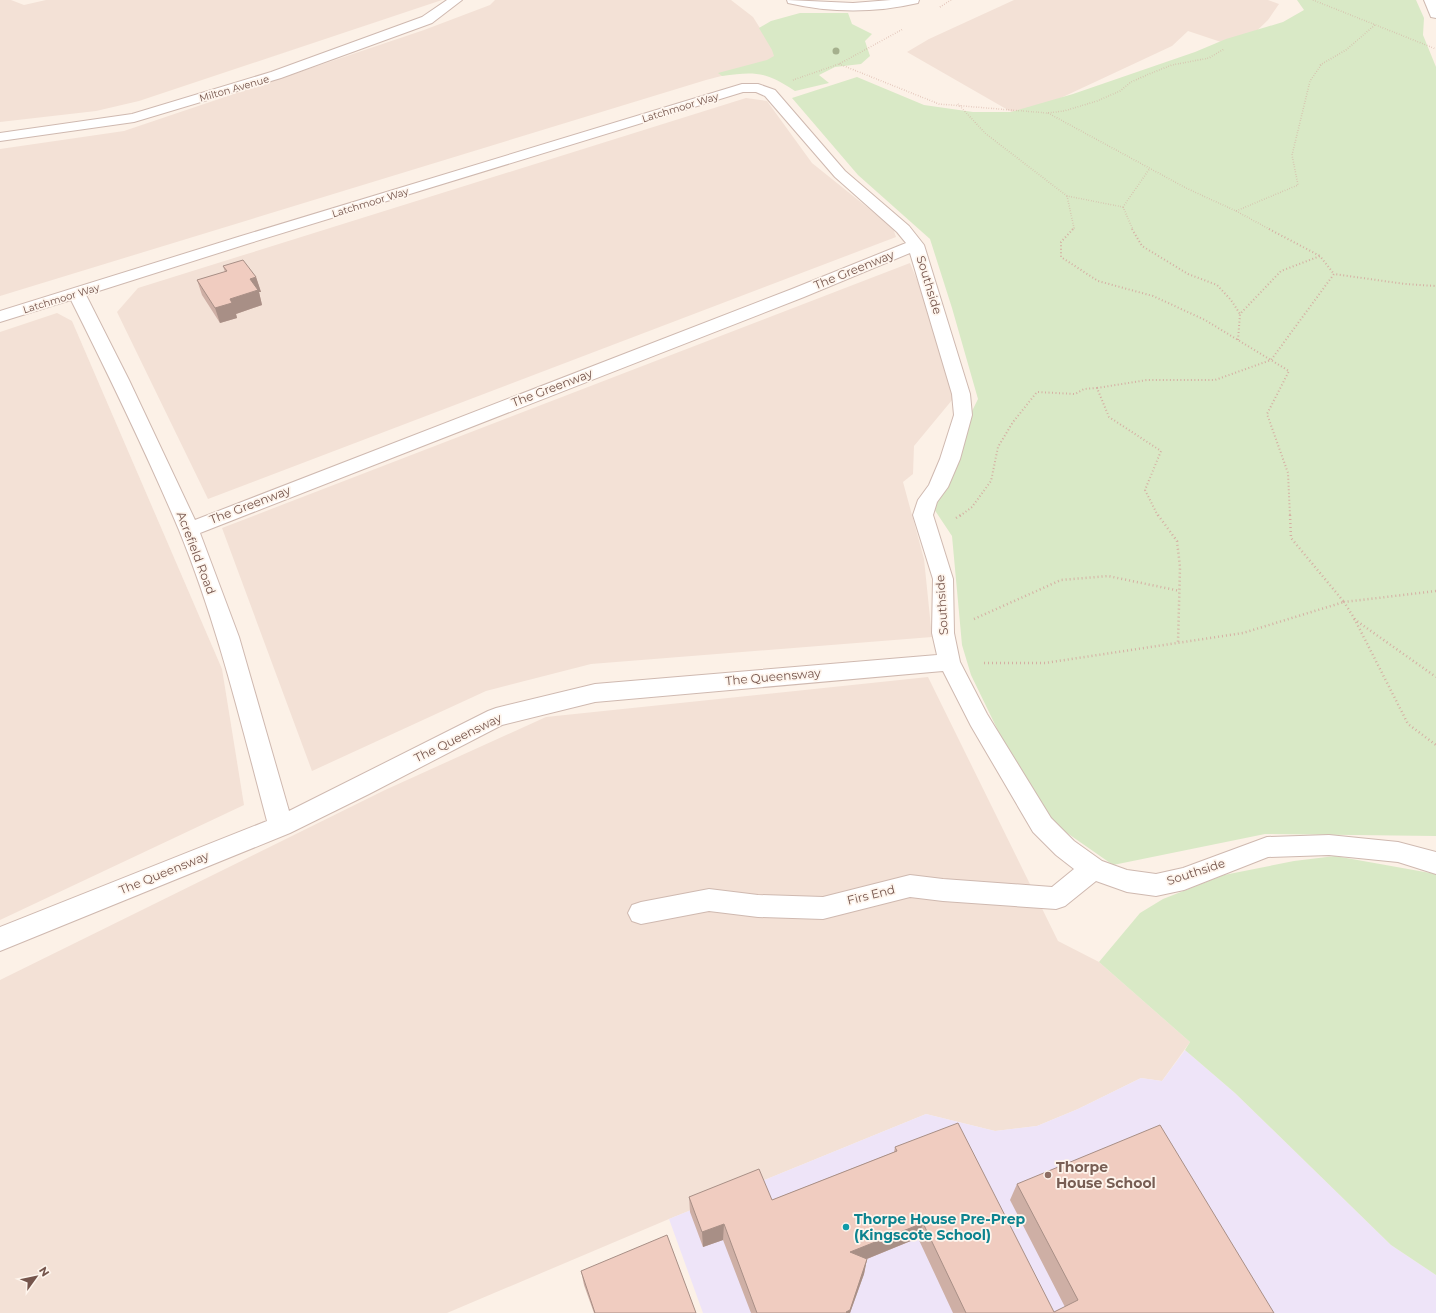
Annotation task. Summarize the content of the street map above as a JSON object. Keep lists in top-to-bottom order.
{
  "streets": {
    "street": [
      "Milton Avenue",
      "Latchmoor Way",
      "The Greenway",
      "Southside",
      "Acrefield Road",
      "The Queensway",
      "Firs End"
    ]
  },
  "crossings": [
    ["Latchmoor Way", "Southside"],
    ["Latchmoor Way", "Acrefield Road"],
    ["The Greenway", "Southside"],
    ["The Greenway", "Acrefield Road"],
    ["Southside", "The Queensway"],
    ["Southside", "Firs End"],
    ["Acrefield Road", "The Queensway"]
  ],
  "places": ["Thorpe House School", "Thorpe House Pre-Prep (Kingscote School)"],
  "north": "top right"
}
